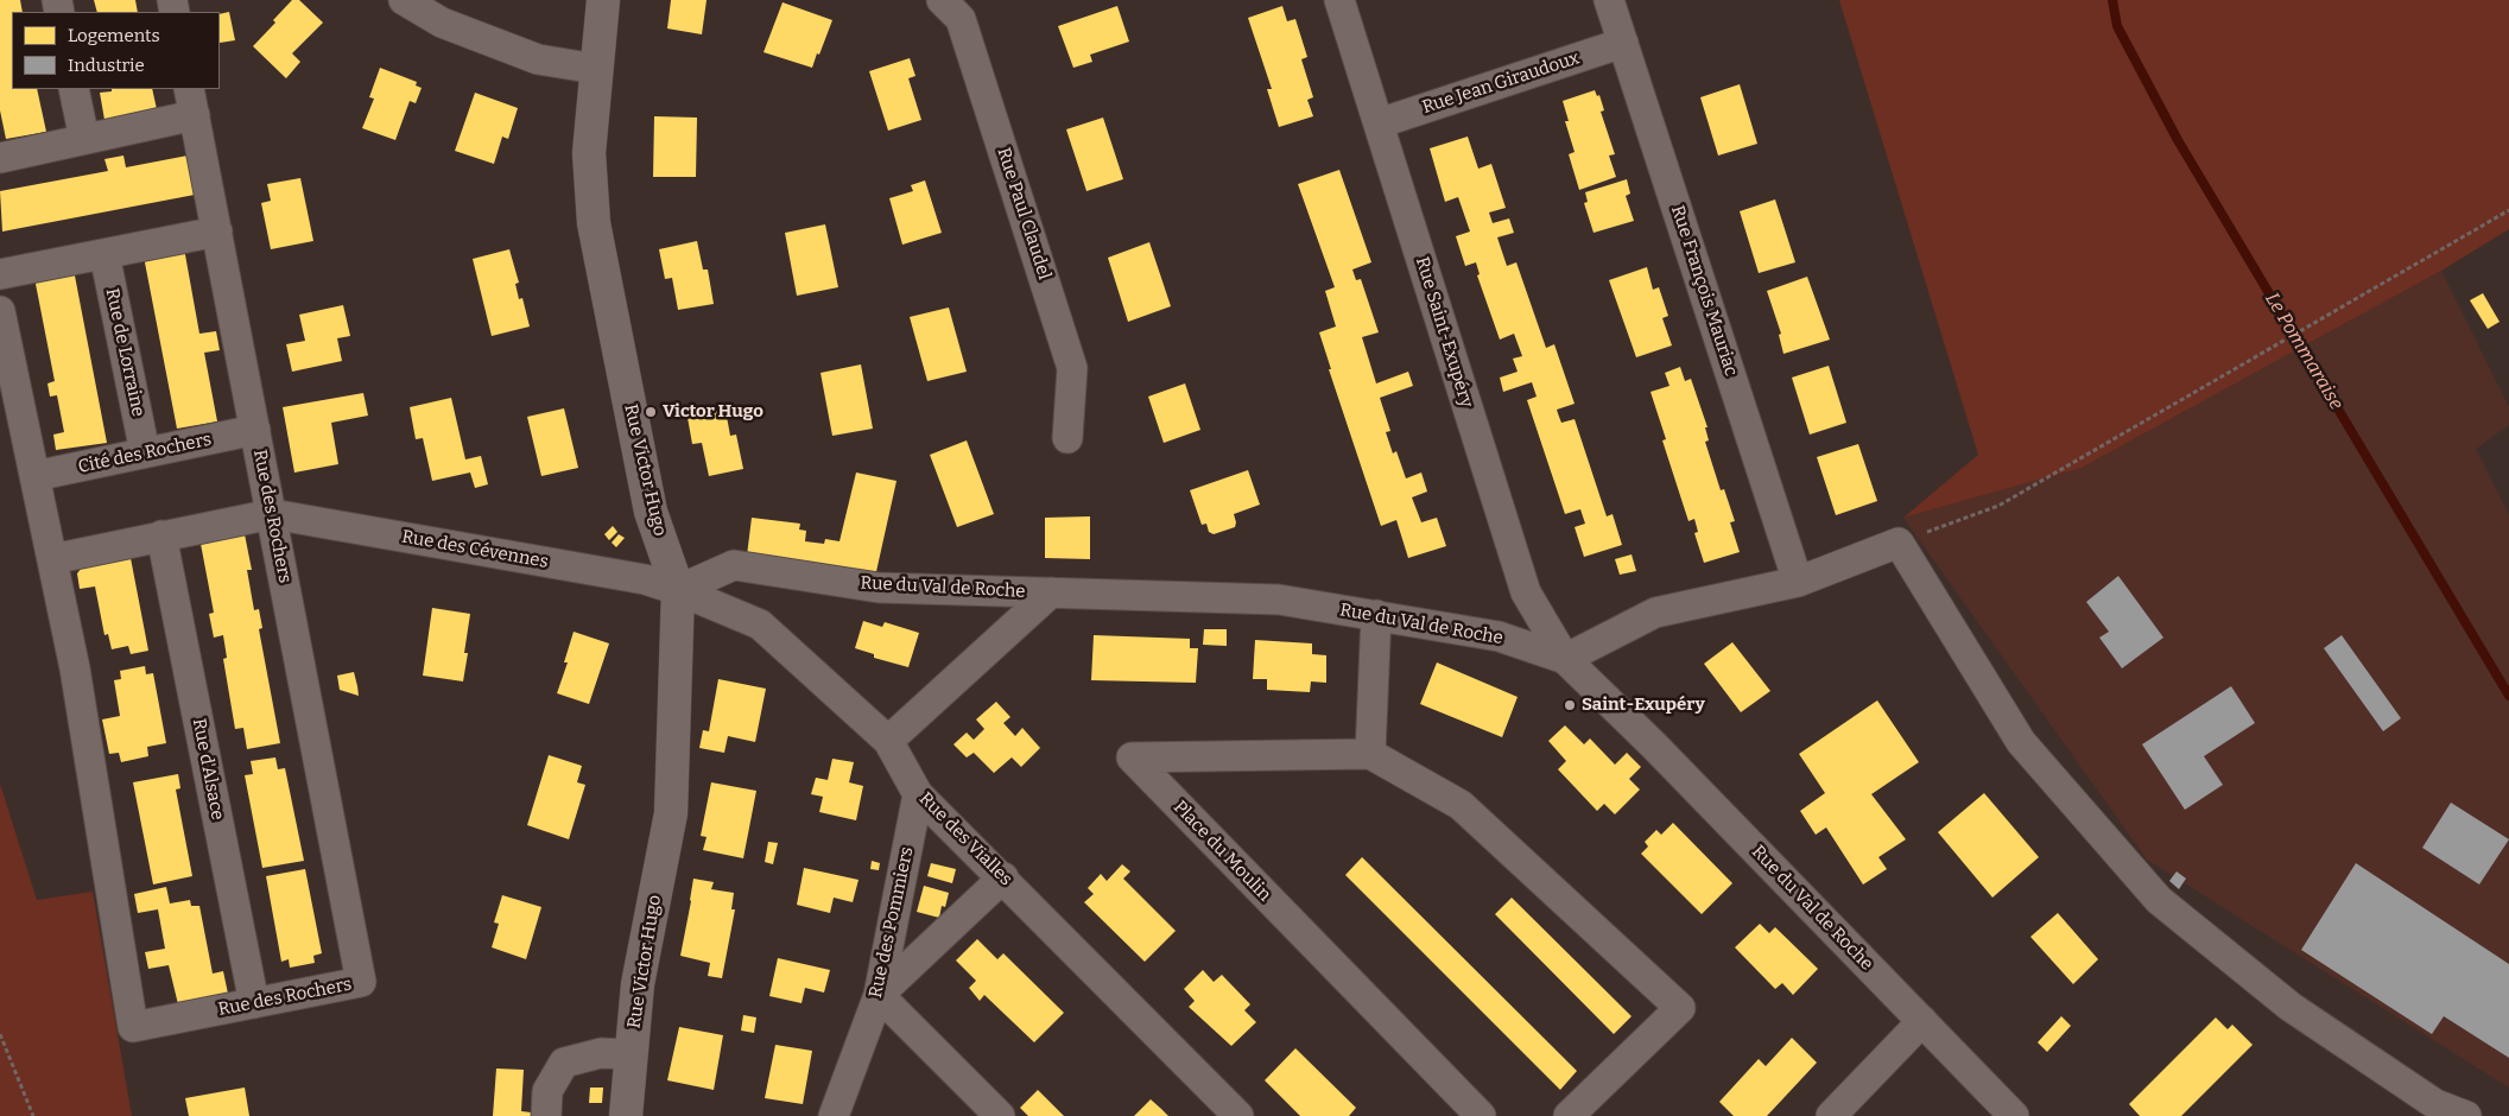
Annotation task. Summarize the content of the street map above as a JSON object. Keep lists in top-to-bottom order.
{
  "streets": {
    "street": [
      "Rue Jean Giraudoux",
      "Rue Paul Claudel",
      "Rue François Mauriac",
      "Rue Saint-Exupéry",
      "Rue de Lorraine",
      "Cité des Rochers",
      "Rue Victor Hugo",
      "Rue des Rochers",
      "Rue des Cévennes",
      "Rue du Val de Roche",
      "Rue d'Alsace",
      "Rue des Vialles",
      "Place du Moulin",
      "Rue des Pommiers"
    ]
  },
  "crossings": [
    ["Rue Jean Giraudoux", "Rue François Mauriac"],
    ["Rue Jean Giraudoux", "Rue Saint-Exupéry"],
    ["Rue Saint-Exupéry", "Rue du Val de Roche"],
    ["Rue de Lorraine", "Cité des Rochers"],
    ["Cité des Rochers", "Rue des Rochers"],
    ["Rue Victor Hugo", "Rue des Cévennes"],
    ["Rue Victor Hugo", "Rue du Val de Roche"],
    ["Rue Victor Hugo", "Rue des Vialles"],
    ["Rue des Rochers", "Rue des Cévennes"],
    ["Rue des Rochers", "Rue d'Alsace"],
    ["Rue des Cévennes", "Rue du Val de Roche"],
    ["Rue des Cévennes", "Rue des Vialles"],
    ["Rue du Val de Roche", "Rue des Vialles"],
    ["Rue des Vialles", "Rue des Pommiers"]
  ],
  "water": ["Le Pommaraise"],
  "places": ["Victor Hugo", "Saint-Exupéry"],
  "legend": ["Logements", "Industrie"]
}
